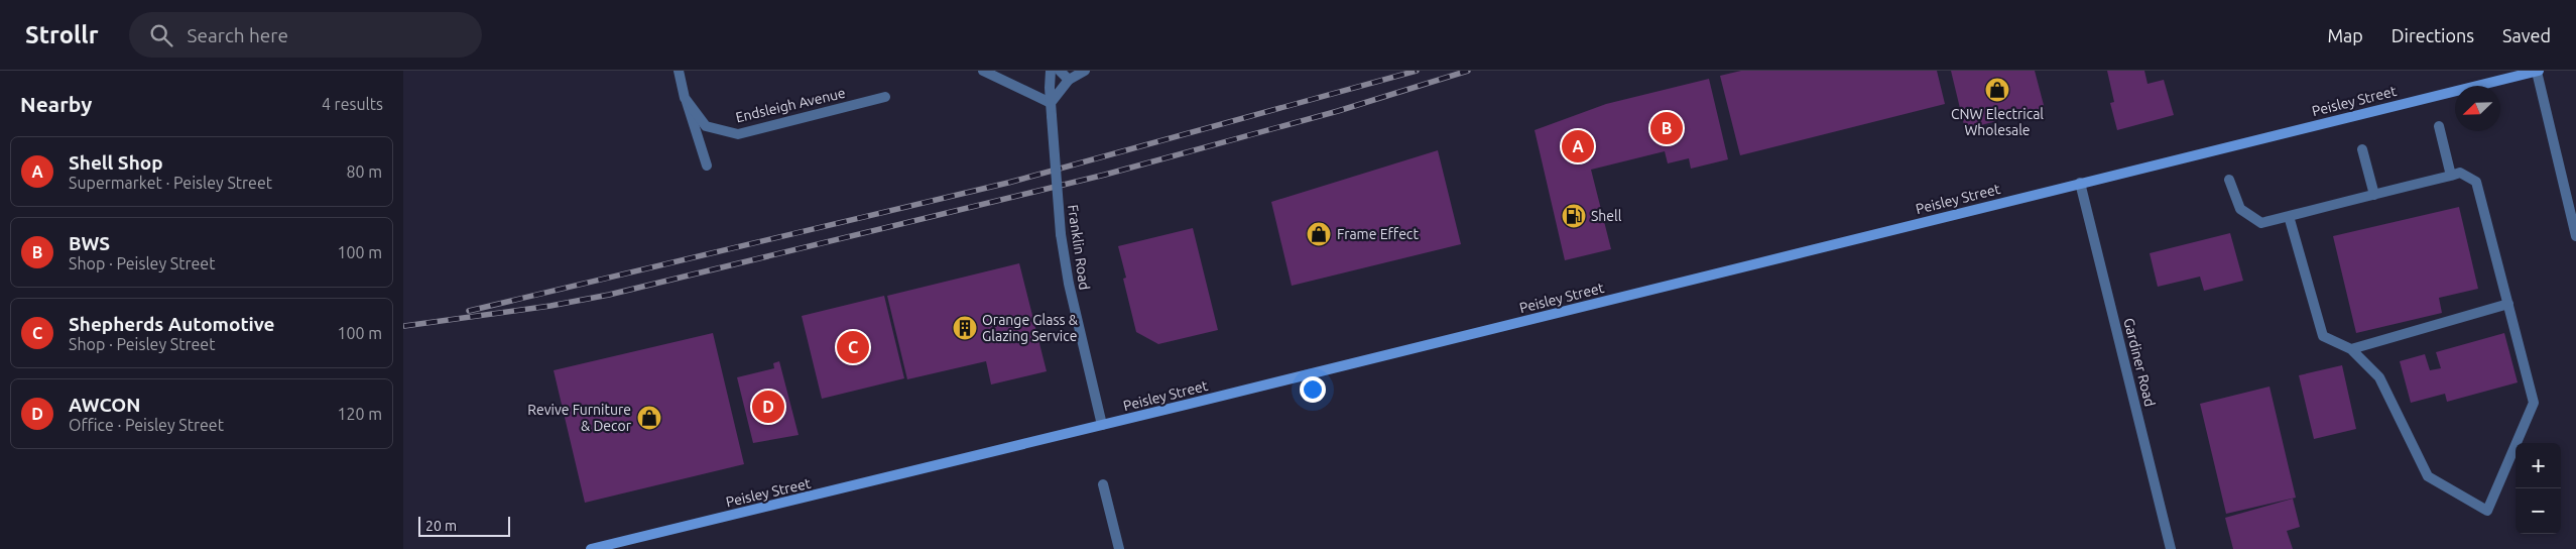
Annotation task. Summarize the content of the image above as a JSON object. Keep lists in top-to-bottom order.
{
  "streets": {
    "main road": ["Peisley Street"],
    "street": ["Endsleigh Avenue", "Franklin Road", "Gardiner Road"]
  },
  "crossings": [
    ["Peisley Street", "Franklin Road"],
    ["Peisley Street", "Gardiner Road"]
  ],
  "places": {
    "shop": ["CNW Electrical Wholesale", "Frame Effect", "Revive Furniture & Decor"],
    "fuel station": ["Shell"],
    "building": ["Orange Glass & Glazing Service"]
  },
  "scale_bar": "20 m",
  "north": "bottom left",
  "page": {
    "header": "Strollr",
    "search": "Search here",
    "nav": ["Map", "Directions", "Saved"],
    "heading": ["Nearby", "4 results"],
    "pins": [
      "B",
      "A",
      "C",
      "D"
    ],
    "list": [
      {
        "mark": "A",
        "name": "Shell Shop",
        "note": "Supermarket · Peisley Street",
        "value": "80 m"
      },
      {
        "mark": "B",
        "name": "BWS",
        "note": "Shop · Peisley Street",
        "value": "100 m"
      },
      {
        "mark": "C",
        "name": "Shepherds Automotive",
        "note": "Shop · Peisley Street",
        "value": "100 m"
      },
      {
        "mark": "D",
        "name": "AWCON",
        "note": "Office · Peisley Street",
        "value": "120 m"
      }
    ],
    "map_buttons": ["+", "−"],
    "scale": "20 m"
  }
}
